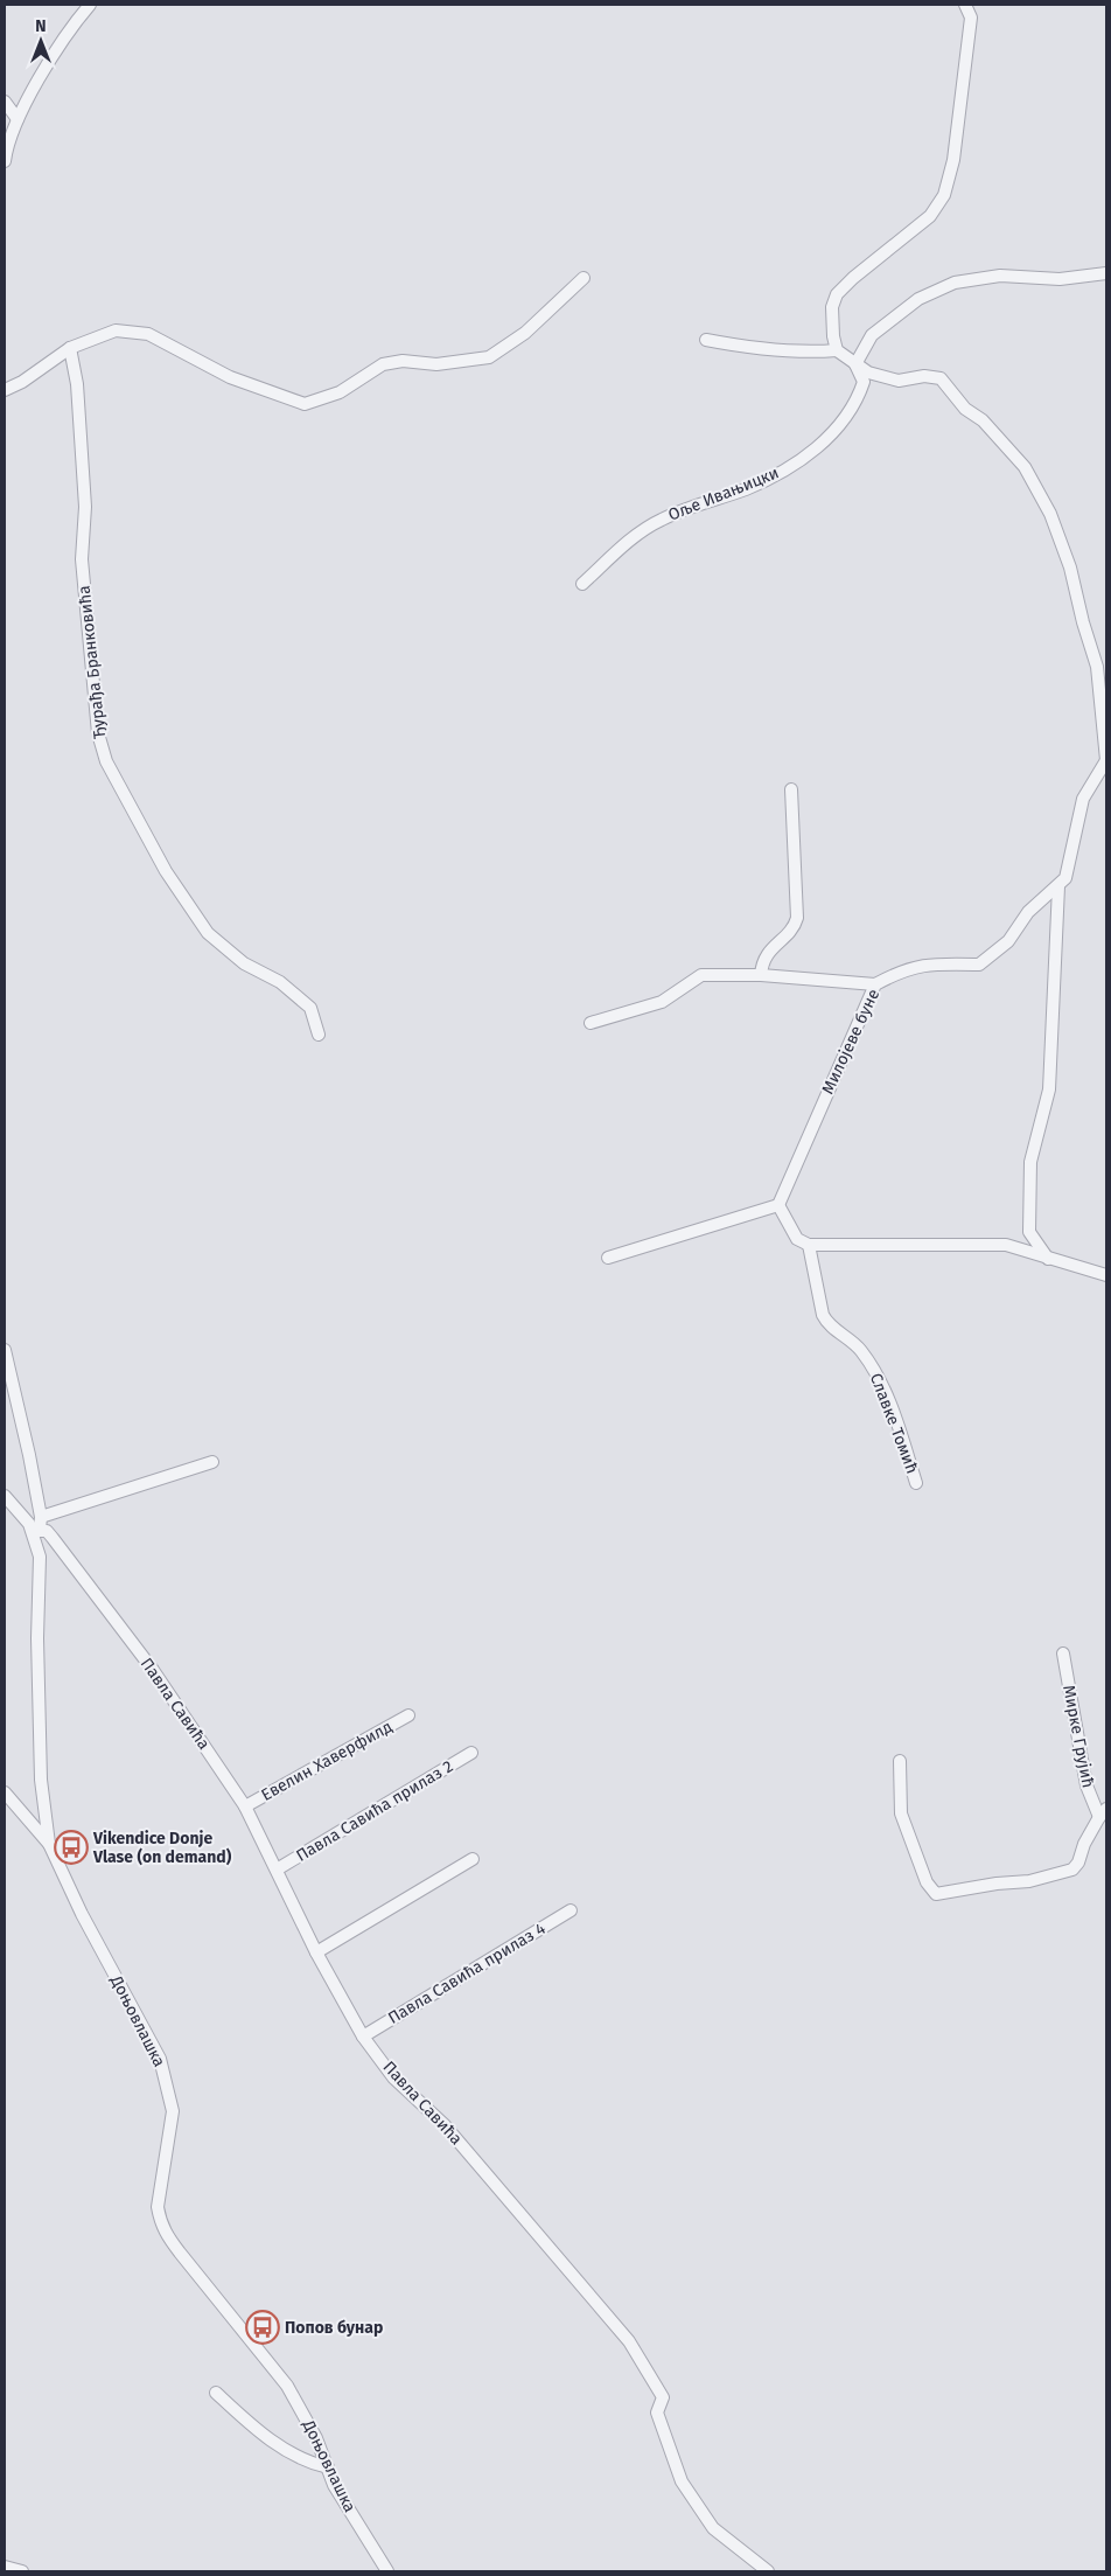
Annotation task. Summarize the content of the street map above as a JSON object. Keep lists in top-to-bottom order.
{
  "streets": {
    "street": [
      "Оље Ивањицки",
      "Ђурађа Бранковића",
      "Милојеве буне",
      "Славке Томић",
      "Павла Савића",
      "Мирке Грујић",
      "Евелин Хаверфилд",
      "Павла Савића прилаз 2",
      "Павла Савића прилаз 4",
      "Доњовлашка"
    ]
  },
  "crossings": [
    ["Павла Савића", "Евелин Хаверфилд"],
    ["Павла Савића", "Павла Савића прилаз 2"],
    ["Павла Савића", "Павла Савића прилаз 4"],
    ["Павла Савића", "Доњовлашка"]
  ],
  "places": {
    "bus stop": ["Vikendice Donje Vlase (on demand)", "Попов бунар"]
  },
  "north": "top"
}
